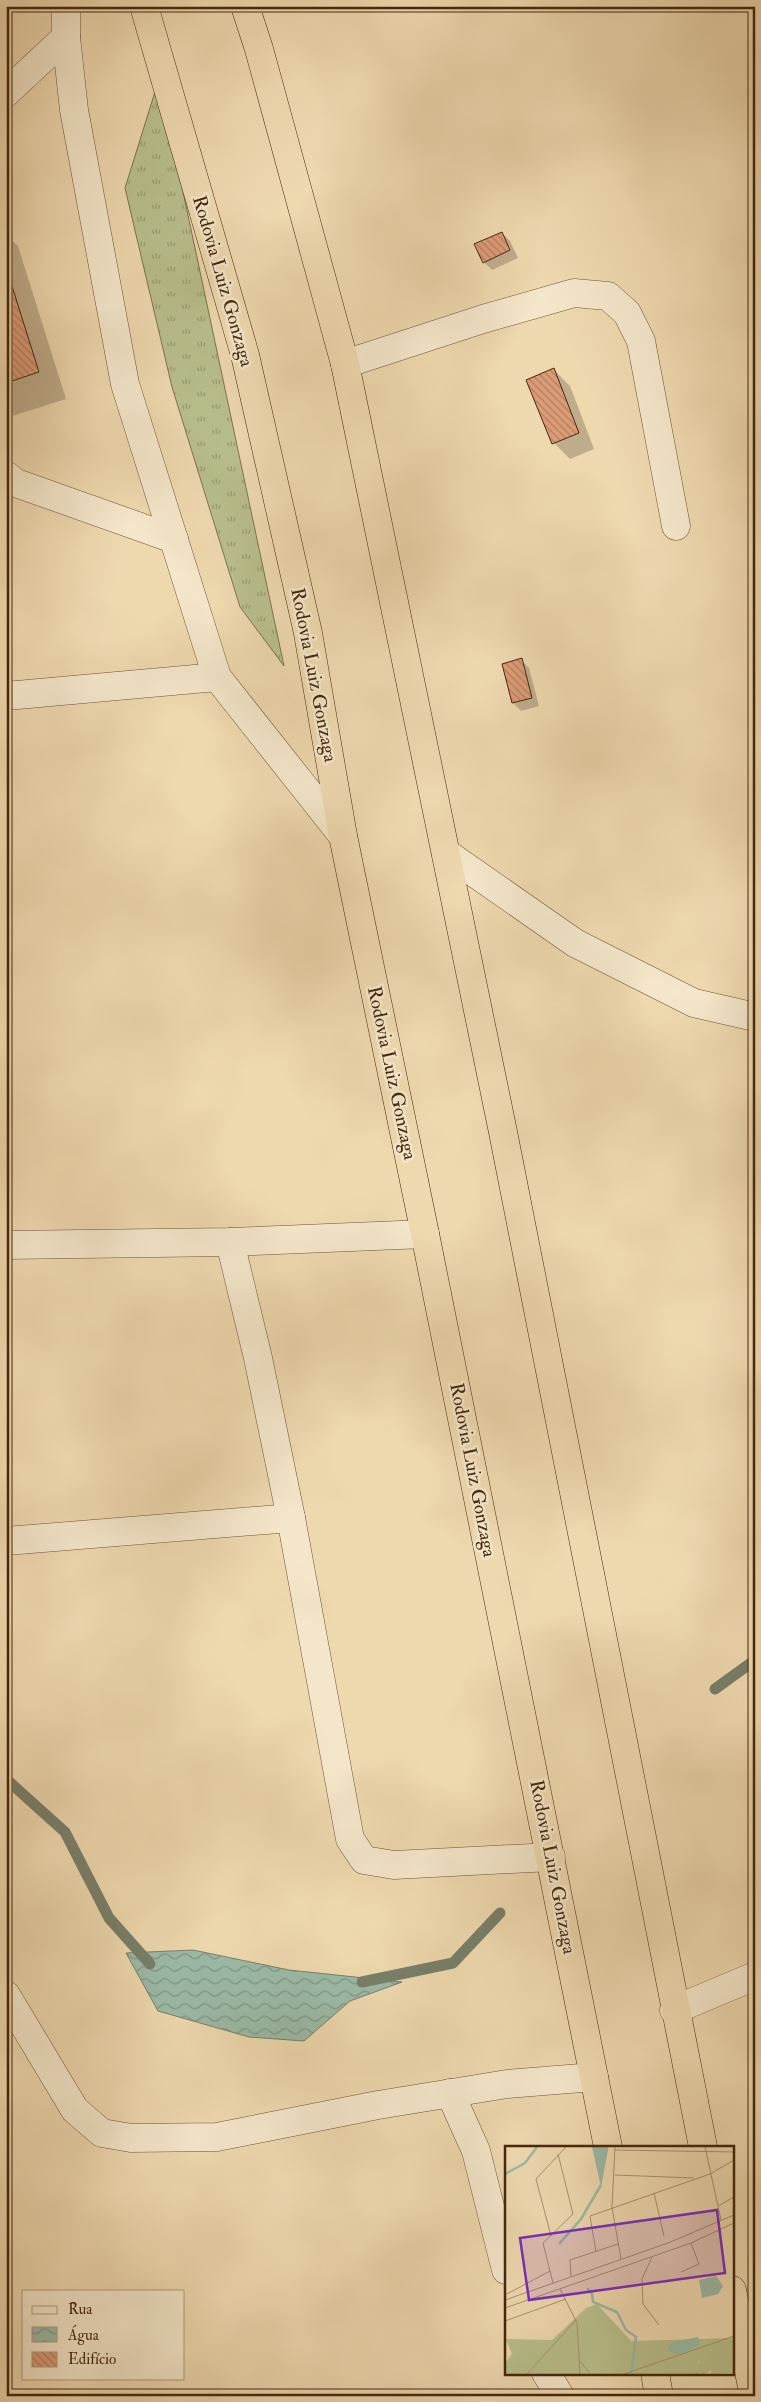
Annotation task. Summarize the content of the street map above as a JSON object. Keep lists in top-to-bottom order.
{
  "streets": {
    "highway": ["Rodovia Luiz Gonzaga"]
  },
  "legend": ["Rua", "Água", "Edifício"]
}
